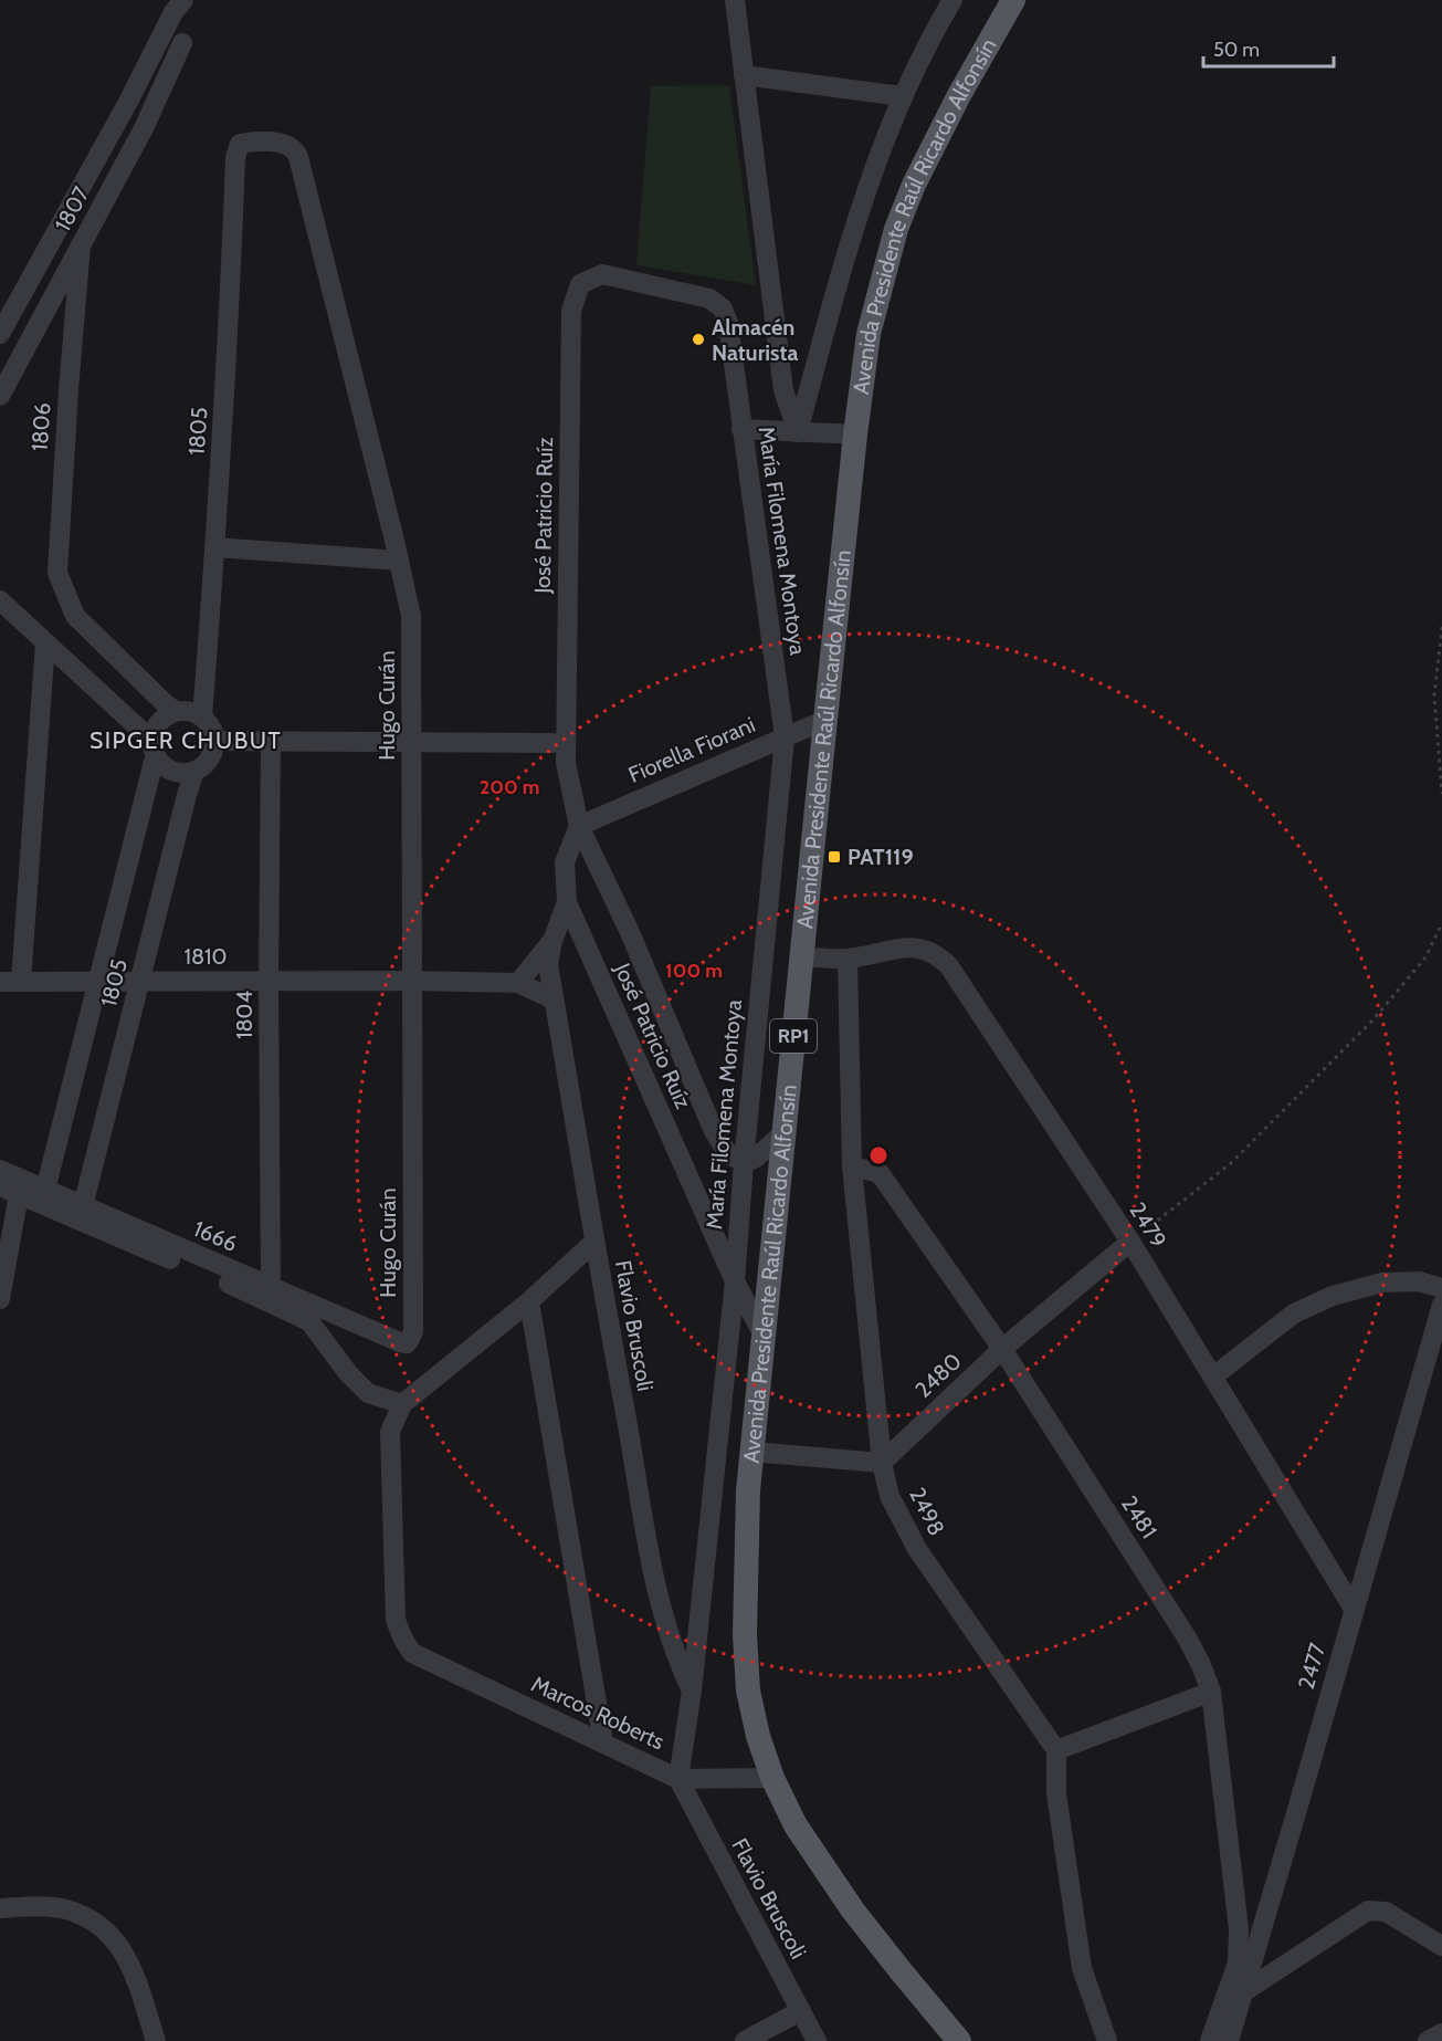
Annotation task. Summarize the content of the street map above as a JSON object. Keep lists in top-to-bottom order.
{
  "streets": {
    "main road": ["Avenida Presidente Raúl Ricardo Alfonsín", "RP1"],
    "street": [
      "1807",
      "1806",
      "1805",
      "José Patricio Ruíz",
      "María Filomena Montoya",
      "Hugo Curán",
      "Fiorella Fiorani",
      "1810",
      "1804",
      "2479",
      "1666",
      "Flavio Bruscoli",
      "2480",
      "2498",
      "2481",
      "2477",
      "Marcos Roberts"
    ]
  },
  "crossings": [
    ["1807", "1806"],
    ["Avenida Presidente Raúl Ricardo Alfonsín", "José Patricio Ruíz"],
    ["Avenida Presidente Raúl Ricardo Alfonsín", "Fiorella Fiorani"],
    ["Avenida Presidente Raúl Ricardo Alfonsín", "2479"],
    ["Avenida Presidente Raúl Ricardo Alfonsín", "Marcos Roberts"],
    ["1806", "1805"],
    ["1805", "Hugo Curán"],
    ["1805", "1810"],
    ["1805", "1666"],
    ["José Patricio Ruíz", "María Filomena Montoya"],
    ["José Patricio Ruíz", "Fiorella Fiorani"],
    ["María Filomena Montoya", "Fiorella Fiorani"],
    ["María Filomena Montoya", "Flavio Bruscoli"],
    ["María Filomena Montoya", "Marcos Roberts"],
    ["Hugo Curán", "1810"],
    ["Hugo Curán", "1666"],
    ["1810", "1804"],
    ["1804", "1666"],
    ["2479", "2480"],
    ["2479", "2498"],
    ["2479", "2477"],
    ["Flavio Bruscoli", "Marcos Roberts"],
    ["2480", "2498"],
    ["2480", "2481"],
    ["2498", "2481"]
  ],
  "districts": ["SIPGER CHUBUT"],
  "places": {
    "other": ["Almacén Naturista"],
    "transit": ["PAT119"]
  },
  "scale_bar": "50 m",
  "rings": ["200 m", "100 m"]
}
